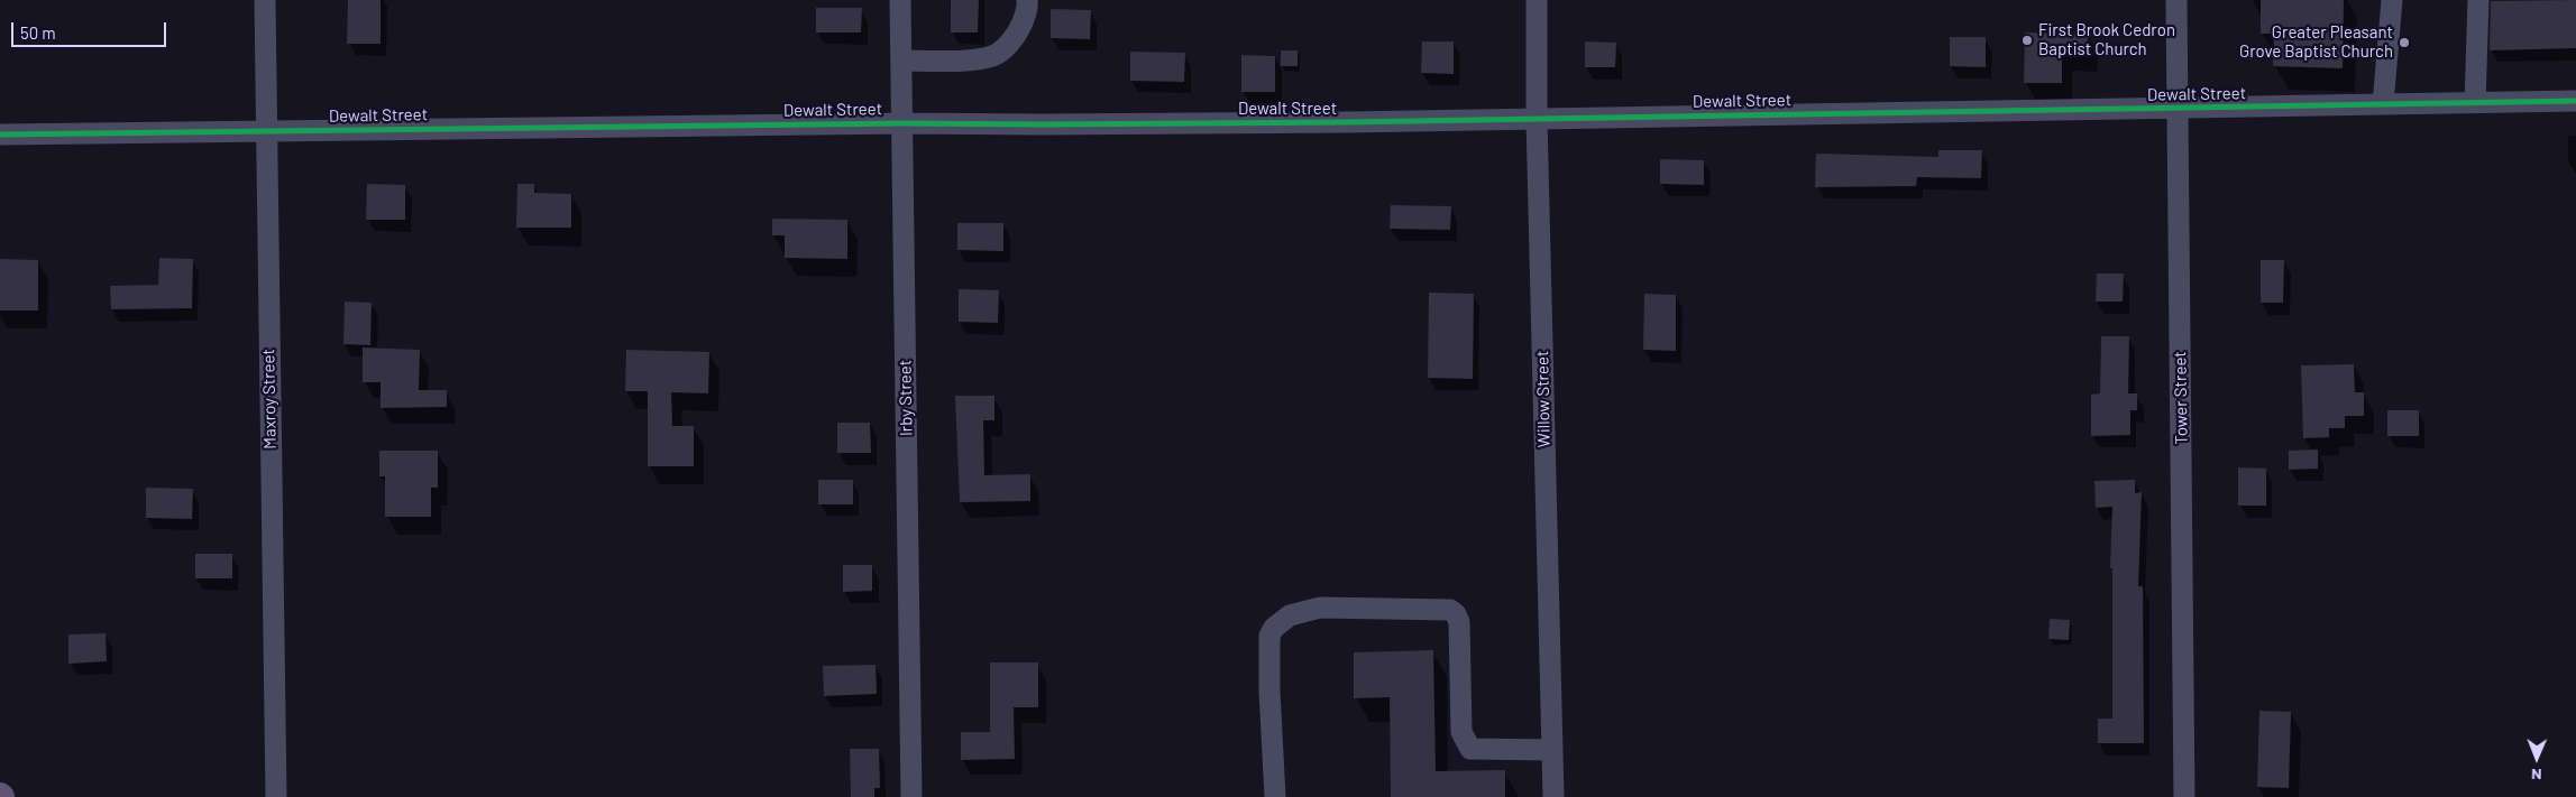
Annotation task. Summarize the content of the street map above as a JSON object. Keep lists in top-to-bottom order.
{
  "streets": {
    "street": [
      "Dewalt Street",
      "Irby Street",
      "Tower Street",
      "Maxroy Street",
      "Willow Street"
    ]
  },
  "crossings": [
    ["Dewalt Street", "Irby Street"],
    ["Dewalt Street", "Tower Street"],
    ["Dewalt Street", "Maxroy Street"],
    ["Dewalt Street", "Willow Street"]
  ],
  "places": ["First Brook Cedron Baptist Church", "Greater Pleasant Grove Baptist Church"],
  "scale_bar": "50 m",
  "north": "bottom"
}
